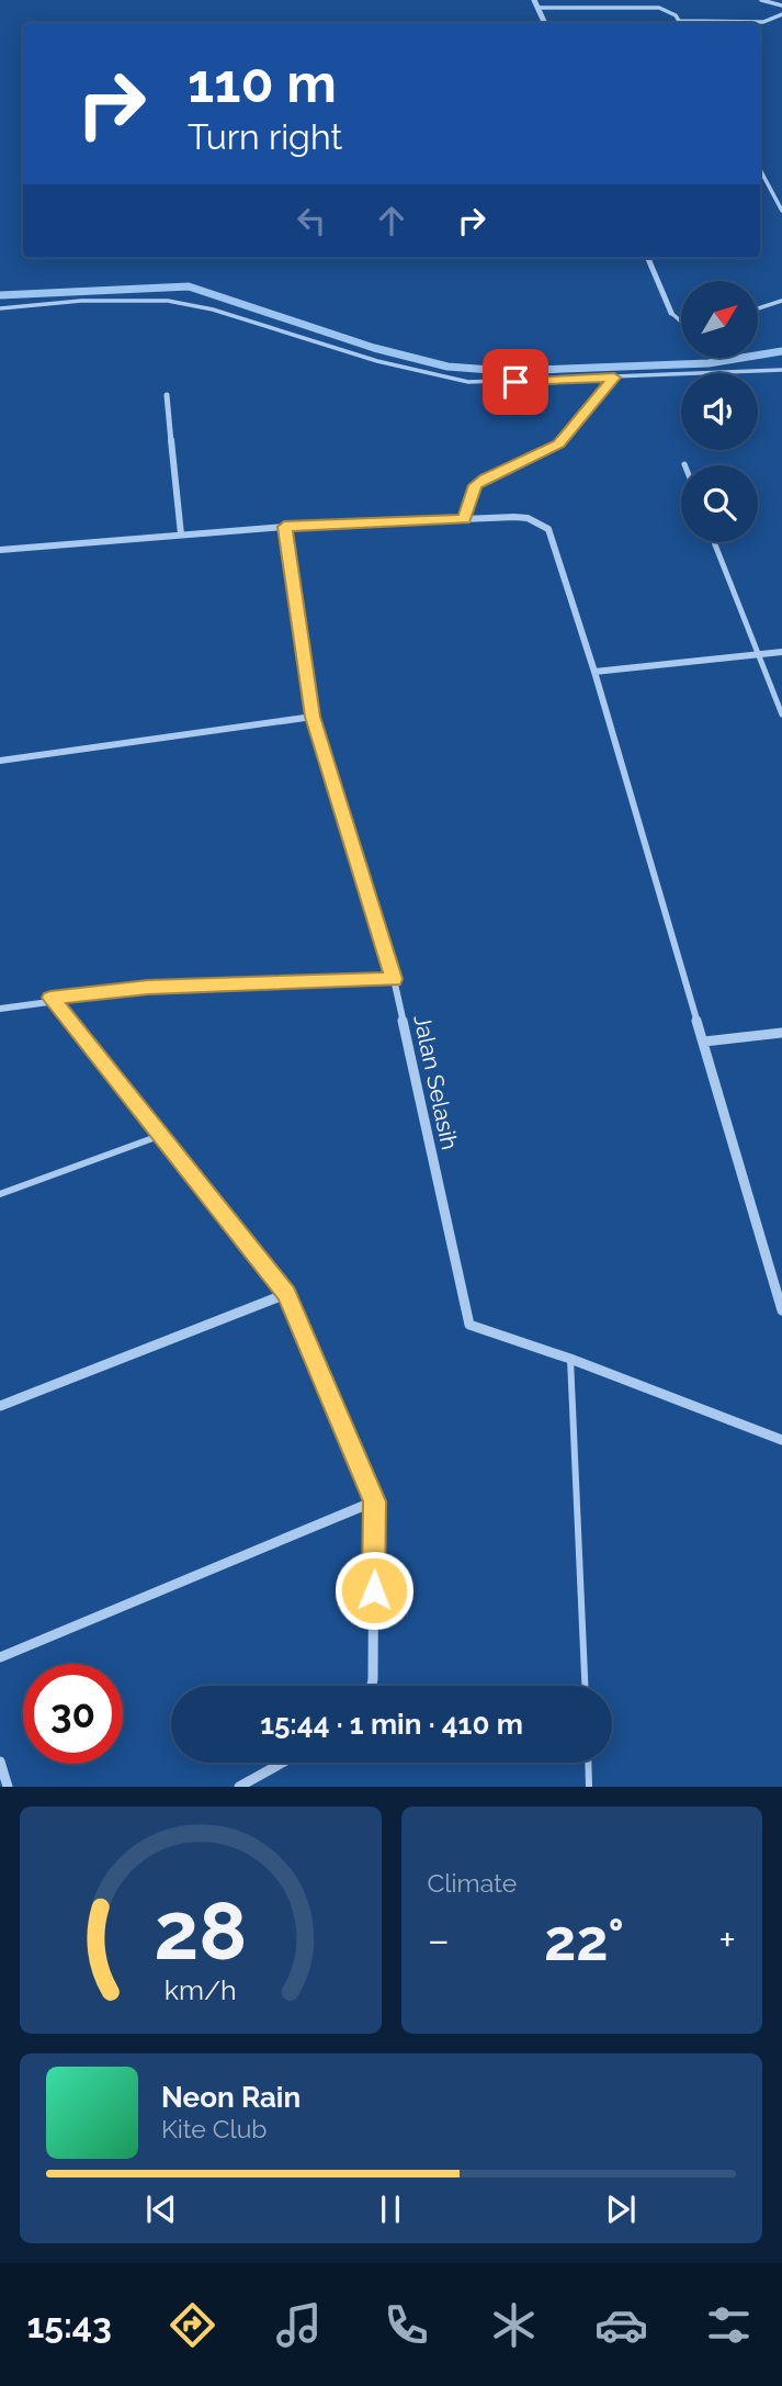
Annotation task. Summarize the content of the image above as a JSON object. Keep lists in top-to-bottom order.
{
  "streets": {
    "street": ["Jalan Selasih"]
  },
  "north": "top right",
  "page": {
    "turn": ["110 m", "Turn right"],
    "limit": "30",
    "trip": "15:44 · 1 min · 410 m",
    "tile": "Climate",
    "heat": ["−", "22°", "+"],
    "song": ["Neon Rain", "Kite Club"],
    "tabs": "15:43",
    "gauge": ["28", "km/h"]
  }
}
